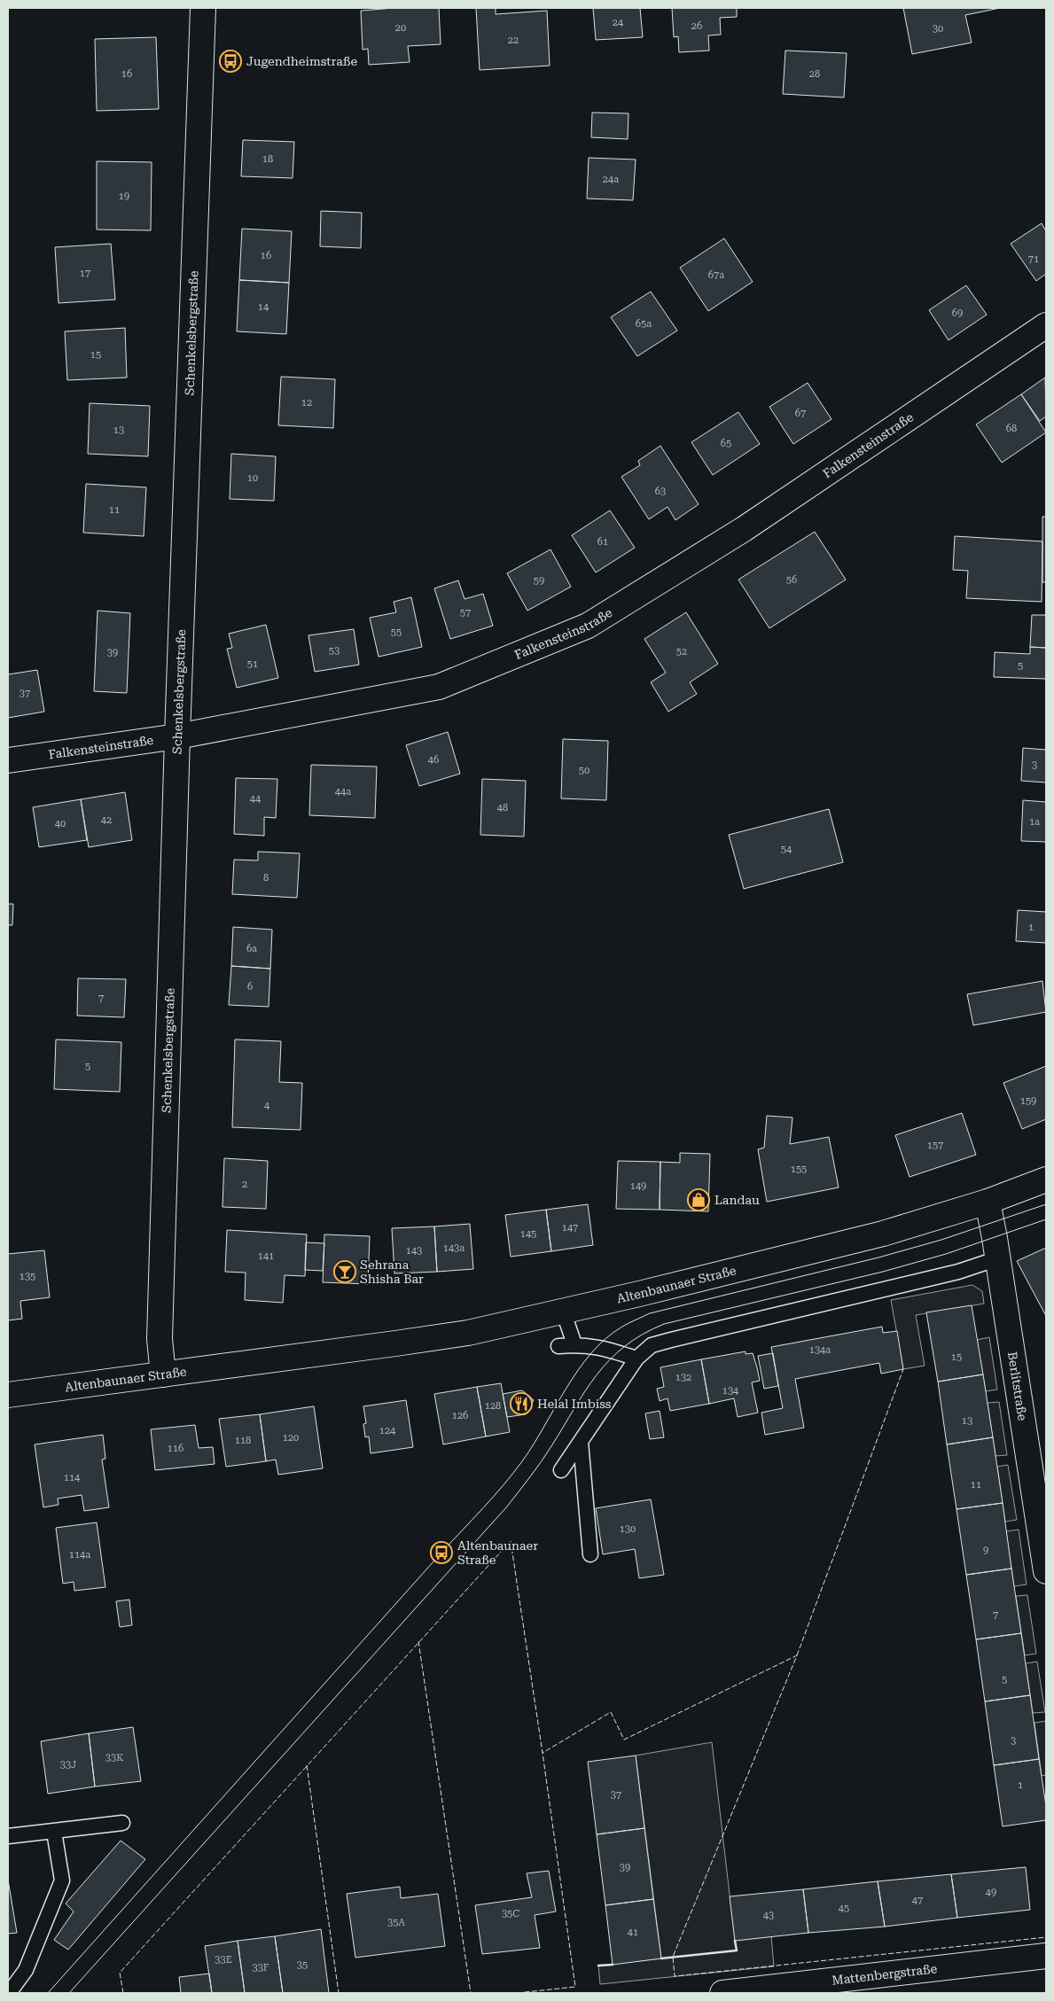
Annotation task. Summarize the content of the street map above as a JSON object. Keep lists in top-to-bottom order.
{
  "streets": {
    "street": [
      "Schenkelsbergstraße",
      "Falkensteinstraße",
      "Altenbaunaer Straße",
      "Berlitstraße",
      "Mattenbergstraße"
    ]
  },
  "crossings": [
    ["Schenkelsbergstraße", "Falkensteinstraße"],
    ["Schenkelsbergstraße", "Altenbaunaer Straße"],
    ["Altenbaunaer Straße", "Berlitstraße"]
  ],
  "places": {
    "bus stop": ["Jugendheimstraße", "Altenbaunaer Straße"],
    "shop": ["Landau"],
    "bar": ["Sehrana Shisha Bar"],
    "restaurant": ["Helal Imbiss"]
  },
  "house_numbers": [
    "24",
    "26",
    "20",
    "30",
    "22",
    "16",
    "28",
    "18",
    "24a",
    "19",
    "16",
    "71",
    "17",
    "67a",
    "14",
    "69",
    "65a",
    "15",
    "12",
    "67",
    "68",
    "13",
    "65",
    "10",
    "63",
    "11",
    "61",
    "56",
    "59",
    "57",
    "55",
    "53",
    "52",
    "39",
    "51",
    "5",
    "37",
    "46",
    "3",
    "50",
    "44a",
    "44",
    "48",
    "42",
    "1a",
    "40",
    "54",
    "8",
    "1",
    "6a",
    "6",
    "7",
    "5",
    "159",
    "4",
    "157",
    "155",
    "2",
    "149",
    "147",
    "145",
    "143a",
    "143",
    "141",
    "135",
    "134a",
    "15",
    "132",
    "134",
    "128",
    "126",
    "13",
    "124",
    "120",
    "118",
    "116",
    "114",
    "11",
    "130",
    "9",
    "114a",
    "7",
    "5",
    "3",
    "33K",
    "33J",
    "1",
    "37",
    "39",
    "49",
    "47",
    "45",
    "35C",
    "43",
    "35A",
    "41",
    "33E",
    "35",
    "33F"
  ]
}
